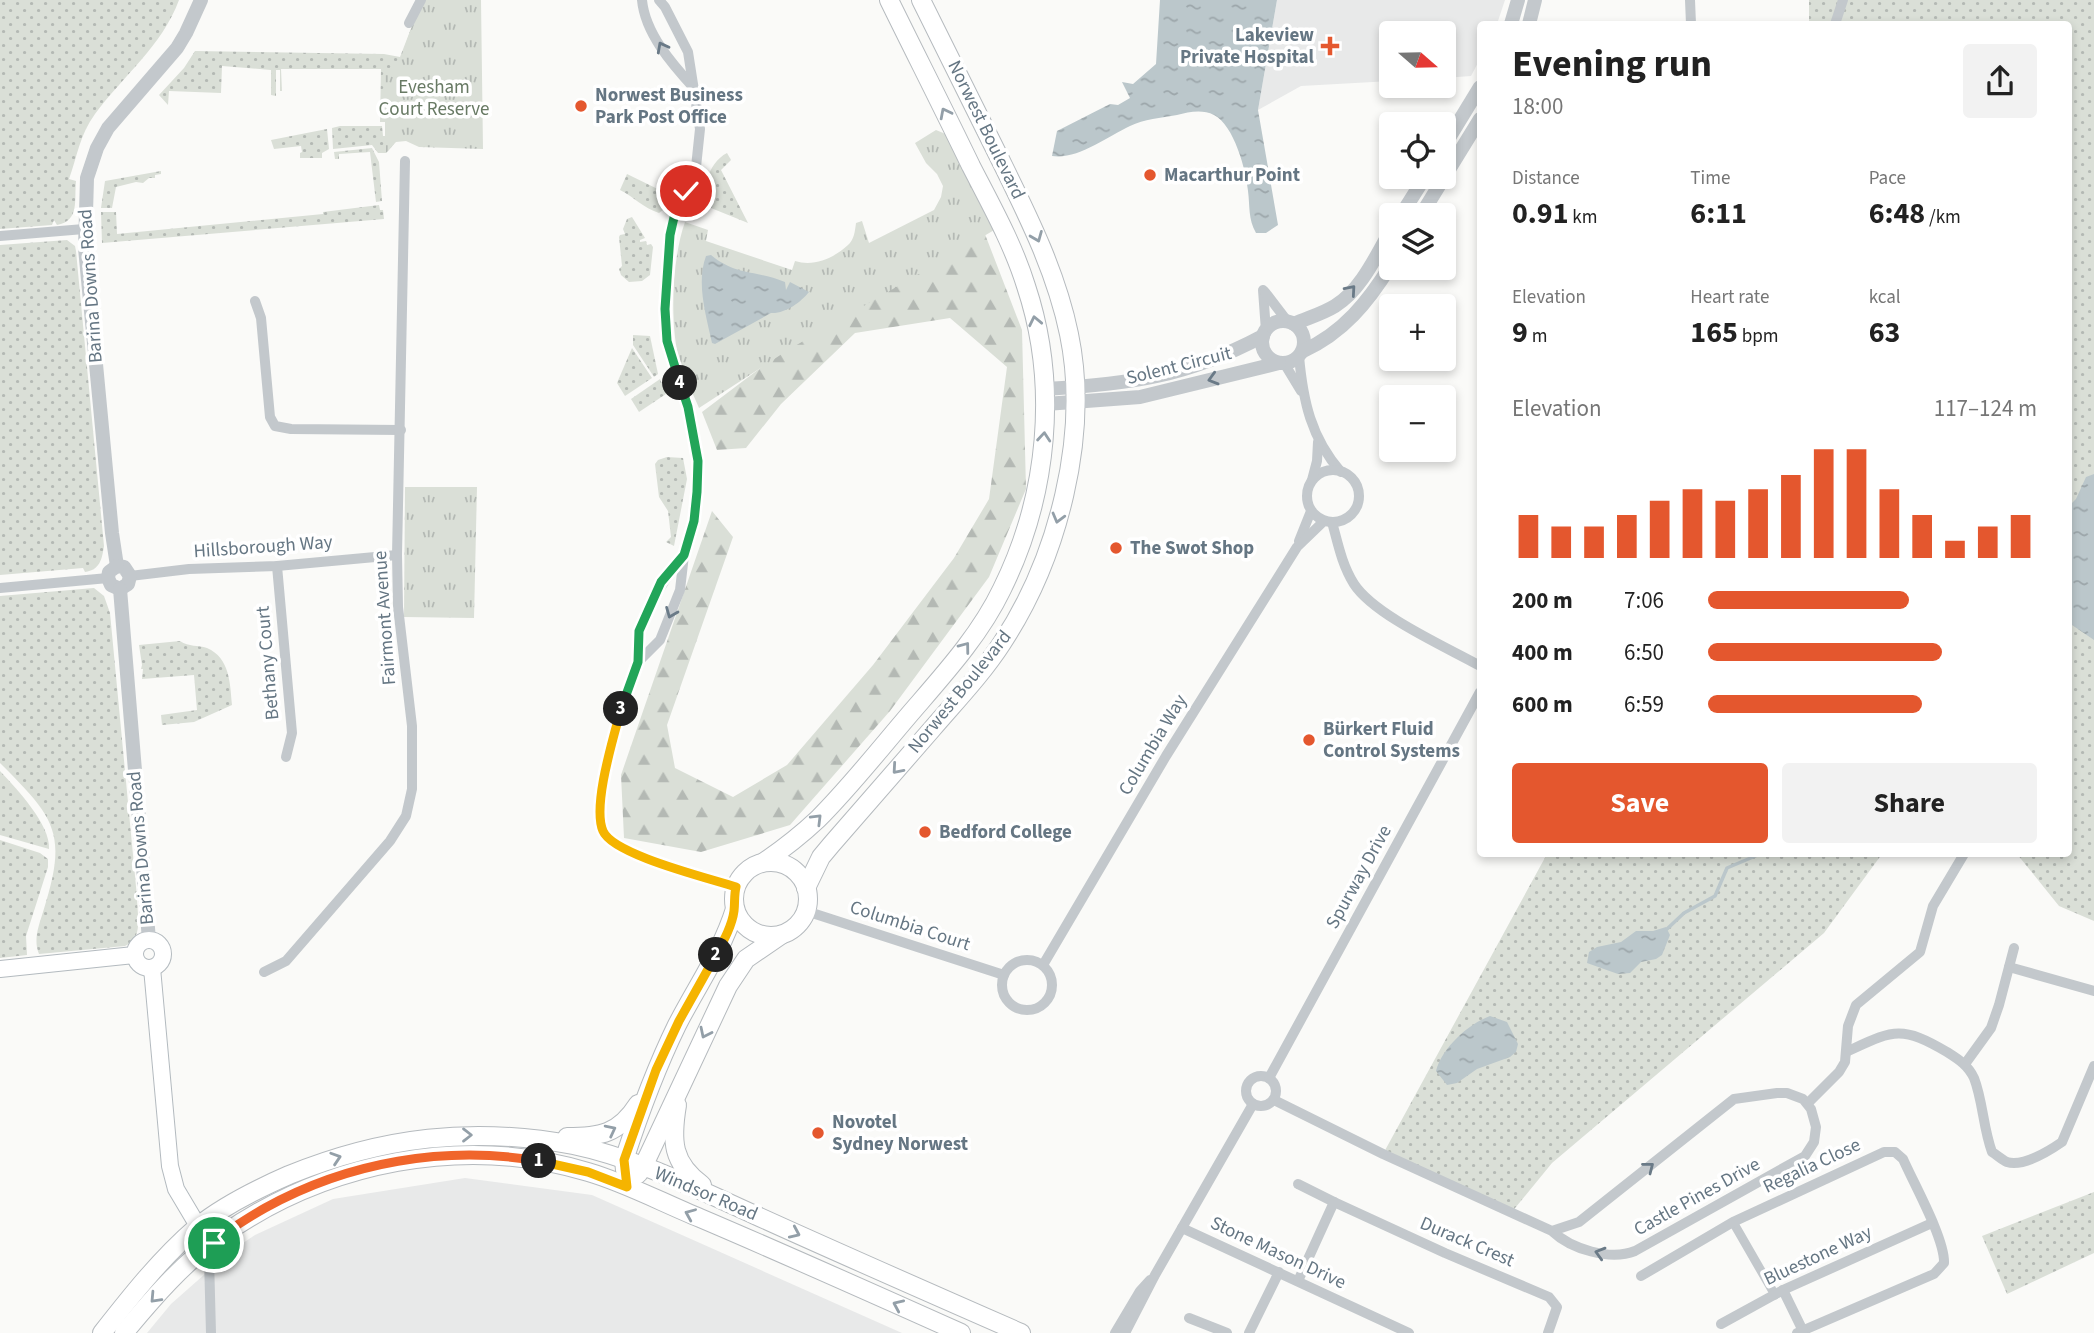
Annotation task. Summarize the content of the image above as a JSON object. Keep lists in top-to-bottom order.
{
  "streets": {
    "main road": ["Norwest Boulevard", "Windsor Road"],
    "street": [
      "Barina Downs Road",
      "Solent Circuit",
      "Hillsborough Way",
      "Fairmont Avenue",
      "Bethany Court",
      "Columbia Way",
      "Spurway Drive",
      "Columbia Court",
      "Regalia Close",
      "Castle Pines Drive",
      "Durack Crest",
      "Stone Mason Drive",
      "Bluestone Way"
    ]
  },
  "crossings": [
    ["Norwest Boulevard", "Solent Circuit"],
    ["Norwest Boulevard", "Columbia Court"],
    ["Barina Downs Road", "Hillsborough Way"],
    ["Hillsborough Way", "Fairmont Avenue"],
    ["Hillsborough Way", "Bethany Court"],
    ["Columbia Way", "Columbia Court"],
    ["Spurway Drive", "Castle Pines Drive"],
    ["Regalia Close", "Bluestone Way"]
  ],
  "parks": ["Evesham Court Reserve"],
  "places": {
    "health": ["Lakeview Private Hospital"],
    "other": [
      "Norwest Business Park Post Office",
      "Macarthur Point",
      "The Swot Shop",
      "Bürkert Fluid Control Systems",
      "Bedford College",
      "Novotel Sydney Norwest"
    ]
  },
  "north": "right",
  "page": {
    "map_buttons": ["+", "−"],
    "heading": ["Evening run", "18:00"],
    "stats": [
      ["Distance", "0.91 km"],
      ["Time", "6:11"],
      ["Pace", "6:48 /km"],
      ["Elevation", "9 m"],
      ["Heart rate", "165 bpm"],
      ["kcal", "63"]
    ],
    "pins": [
      "4",
      "3",
      "2",
      "1"
    ],
    "chart": ["Elevation", "117–124 m"],
    "list": [
      {
        "name": "200 m",
        "note": "7:06"
      },
      {
        "name": "400 m",
        "note": "6:50"
      },
      {
        "name": "600 m",
        "note": "6:59"
      }
    ],
    "buttons": ["Save", "Share"]
  }
}
